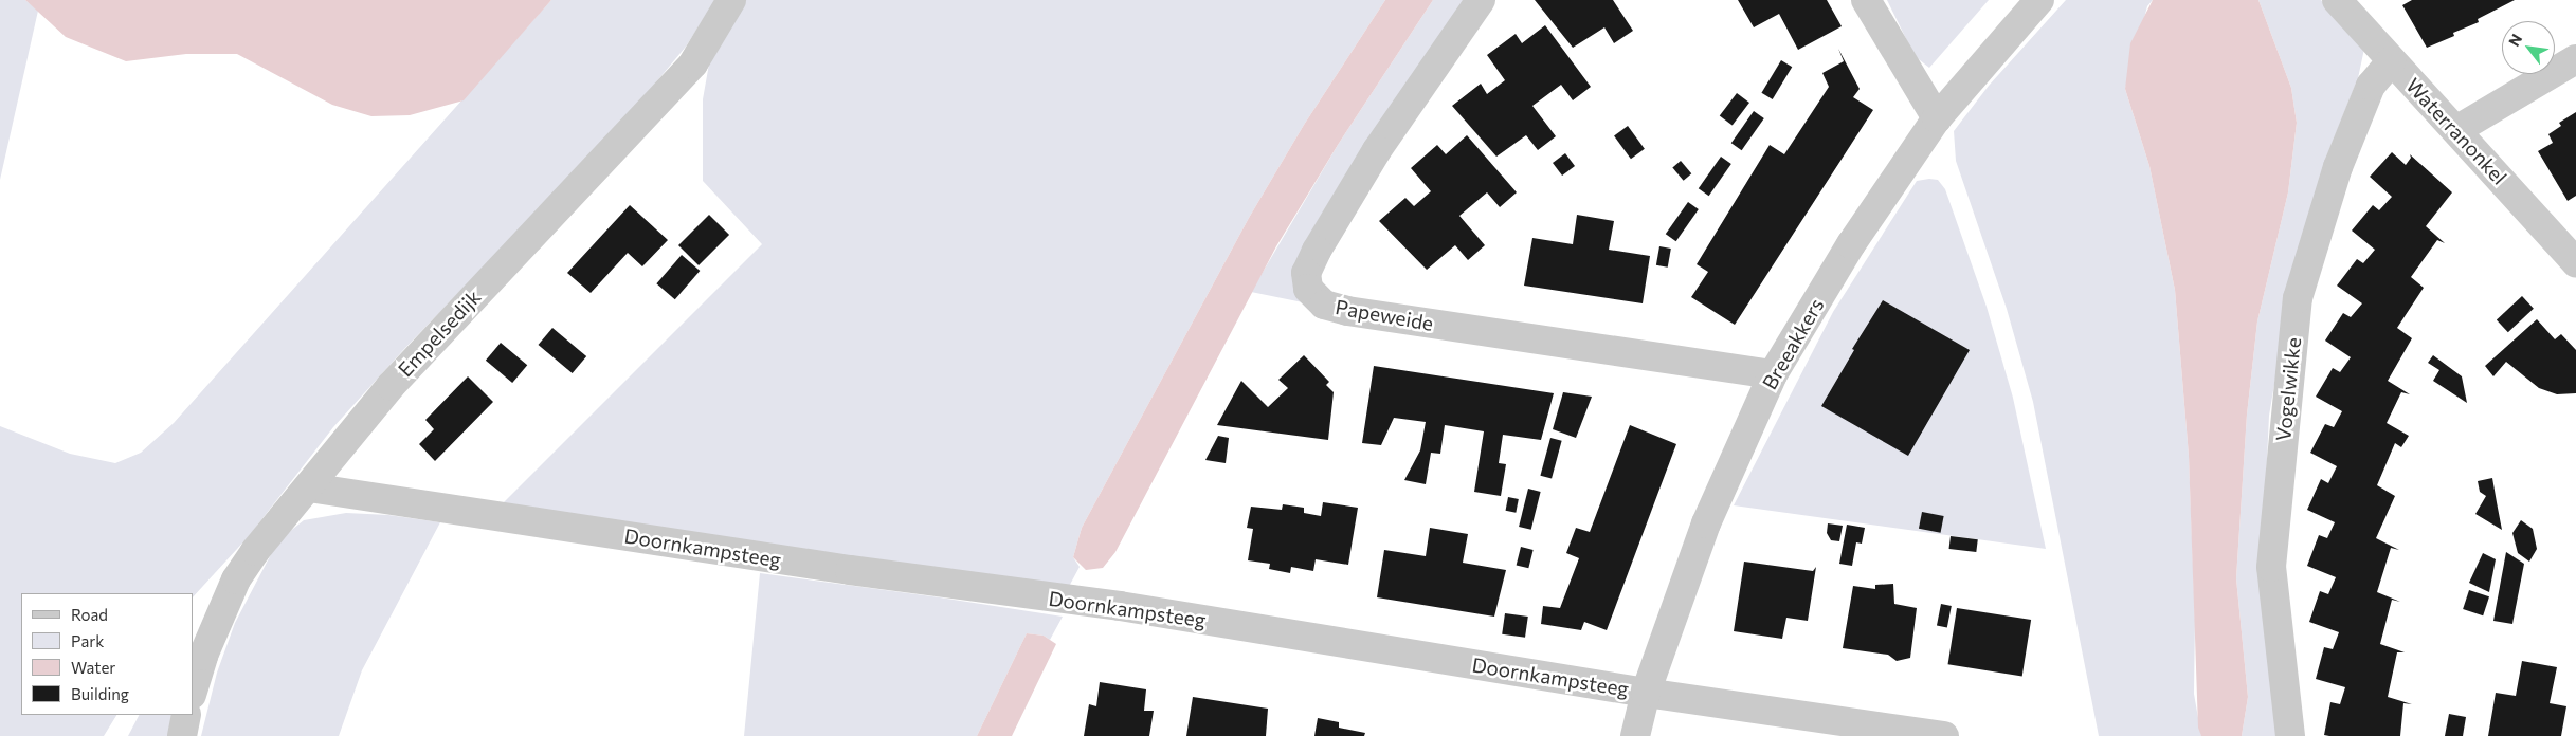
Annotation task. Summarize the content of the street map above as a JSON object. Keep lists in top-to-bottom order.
{
  "streets": {
    "street": [
      "Waterranonkel",
      "Papeweide",
      "Empelsedijk",
      "Breeakkers",
      "Vogelwikke",
      "Doornkampsteeg"
    ]
  },
  "crossings": [
    ["Waterranonkel", "Vogelwikke"],
    ["Papeweide", "Breeakkers"],
    ["Empelsedijk", "Doornkampsteeg"],
    ["Breeakkers", "Doornkampsteeg"]
  ],
  "legend": [
    "Road",
    "Park",
    "Water",
    "Building"
  ],
  "north": "top left"
}
